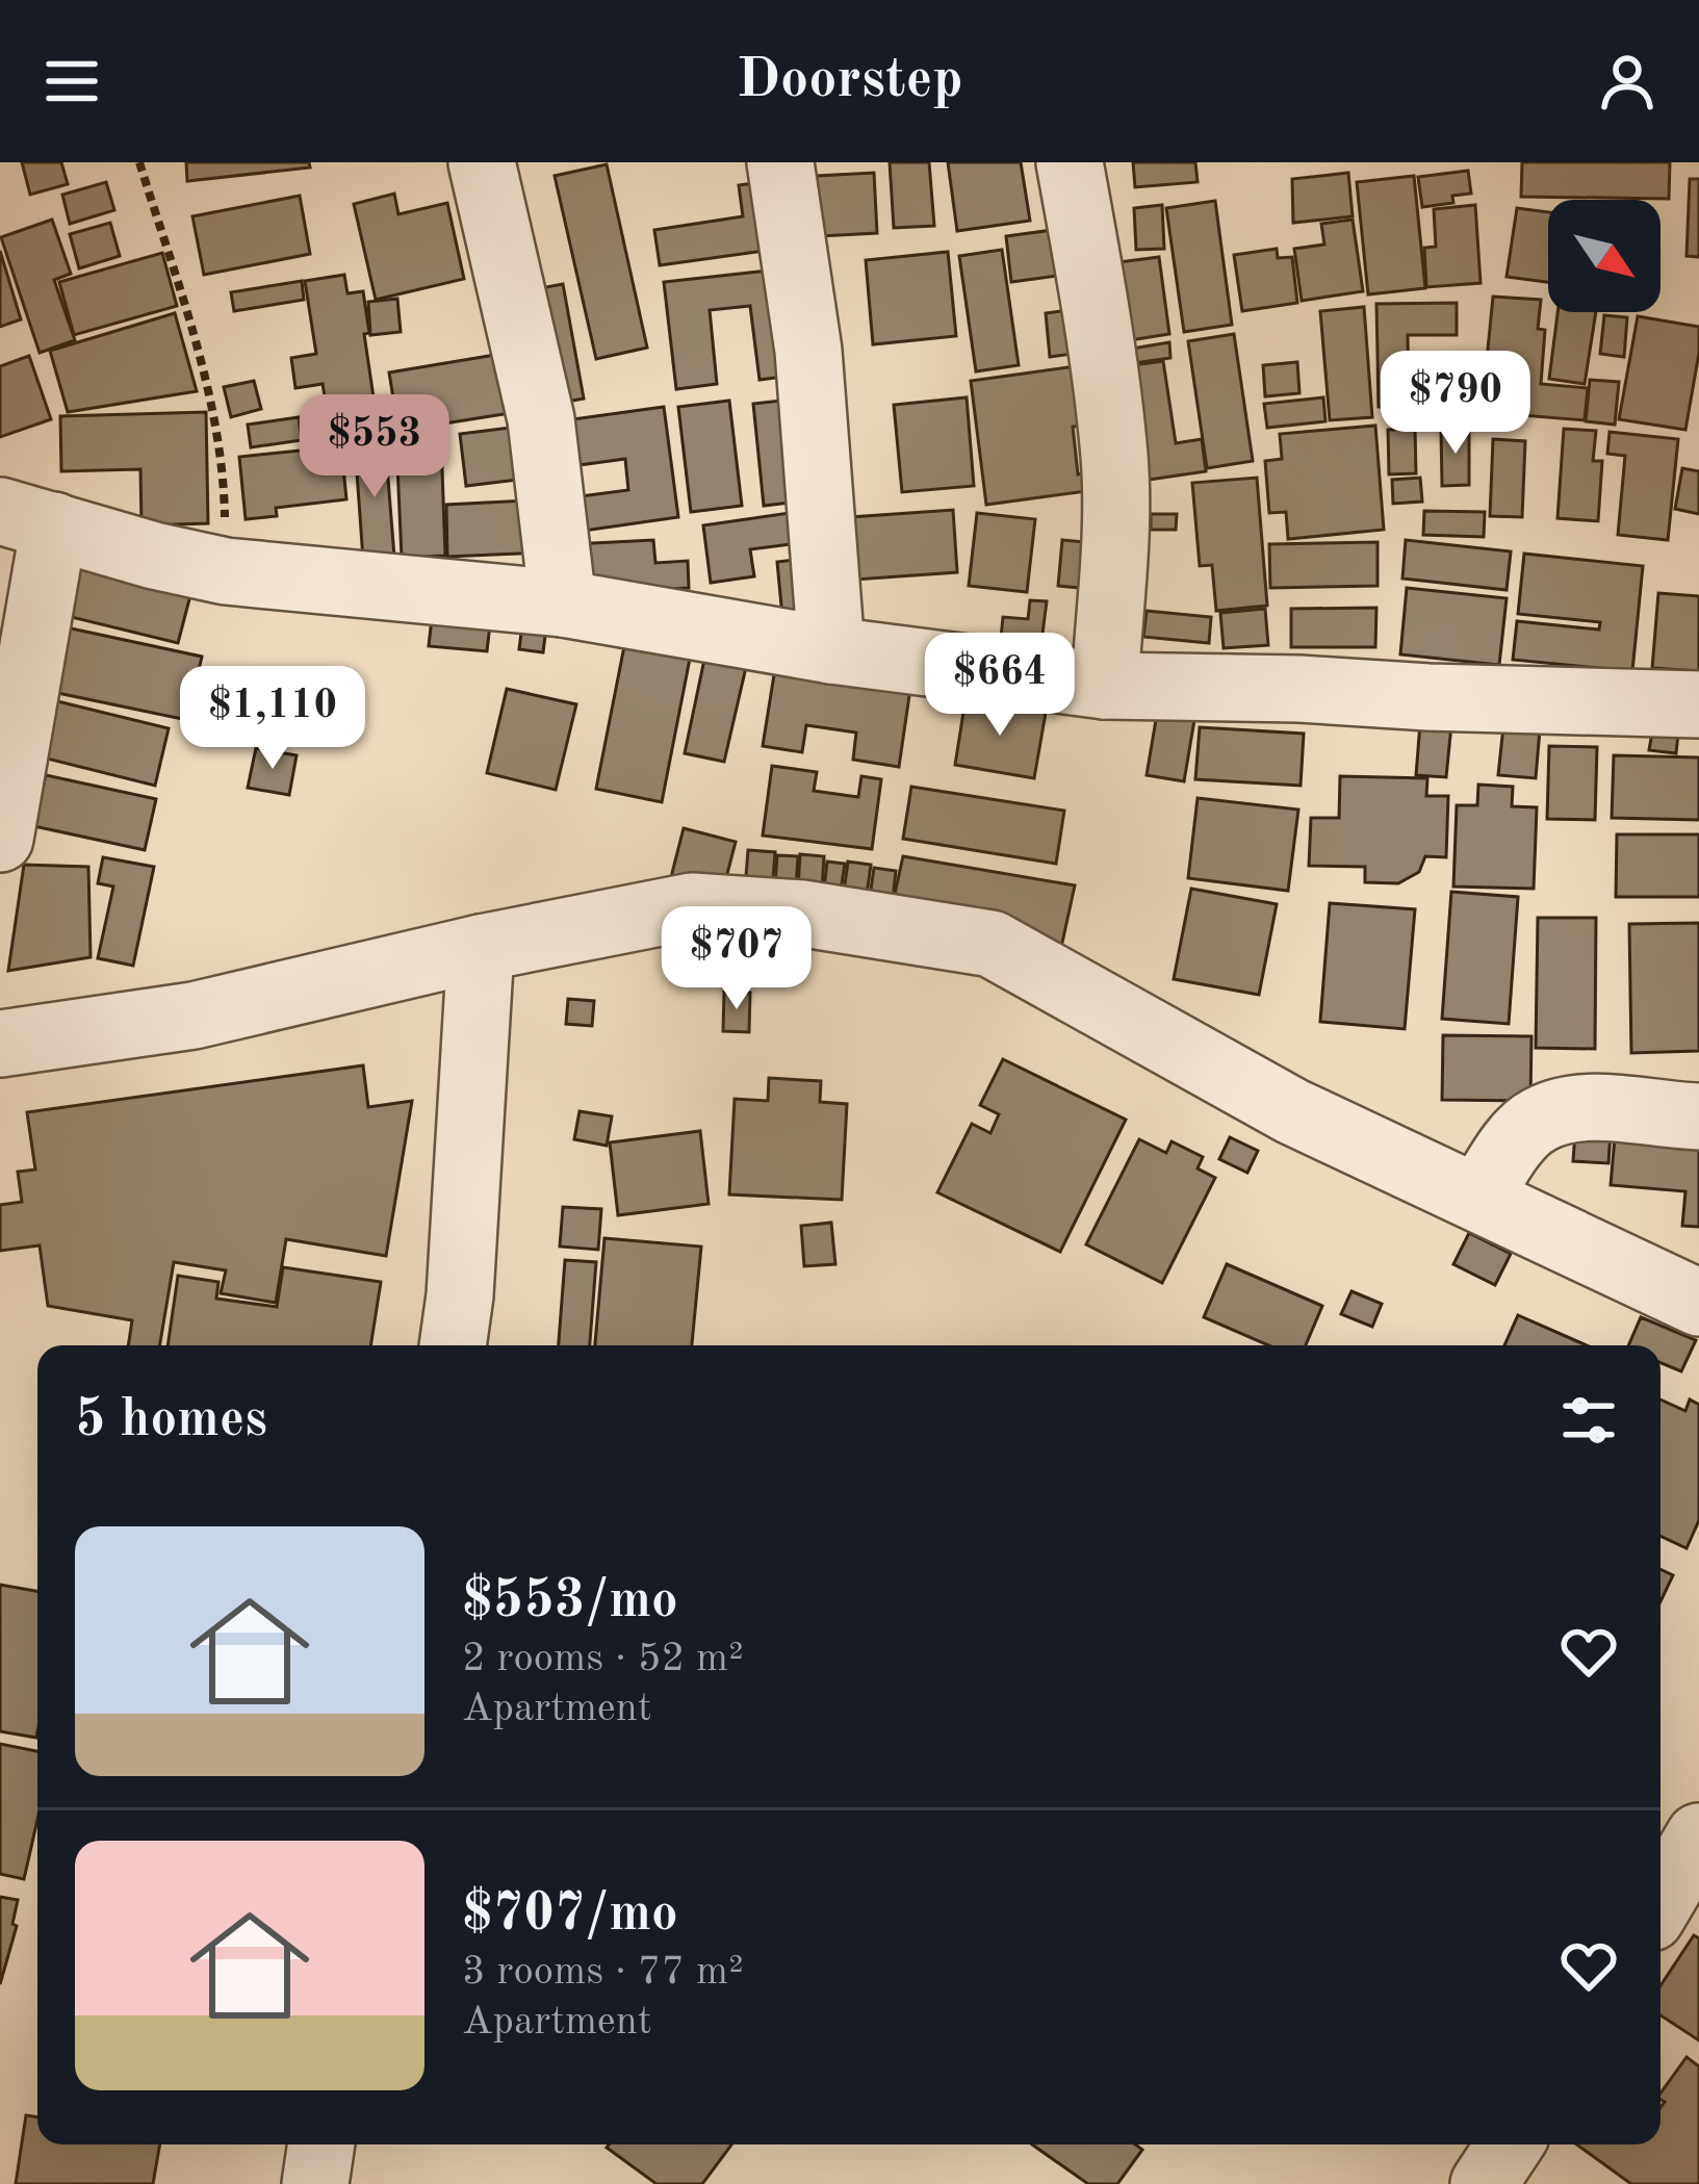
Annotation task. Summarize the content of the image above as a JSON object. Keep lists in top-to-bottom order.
{
  "north": "bottom right",
  "page": {
    "header": "Doorstep",
    "price": [
      "$790",
      "$553",
      "$664",
      "$1,110",
      "$707"
    ],
    "heading": "5 homes",
    "list": [
      {
        "name": "$553/mo",
        "note": "2 rooms · 52 m² · Apartment"
      },
      {
        "name": "$707/mo",
        "note": "3 rooms · 77 m² · Apartment"
      }
    ]
  }
}
